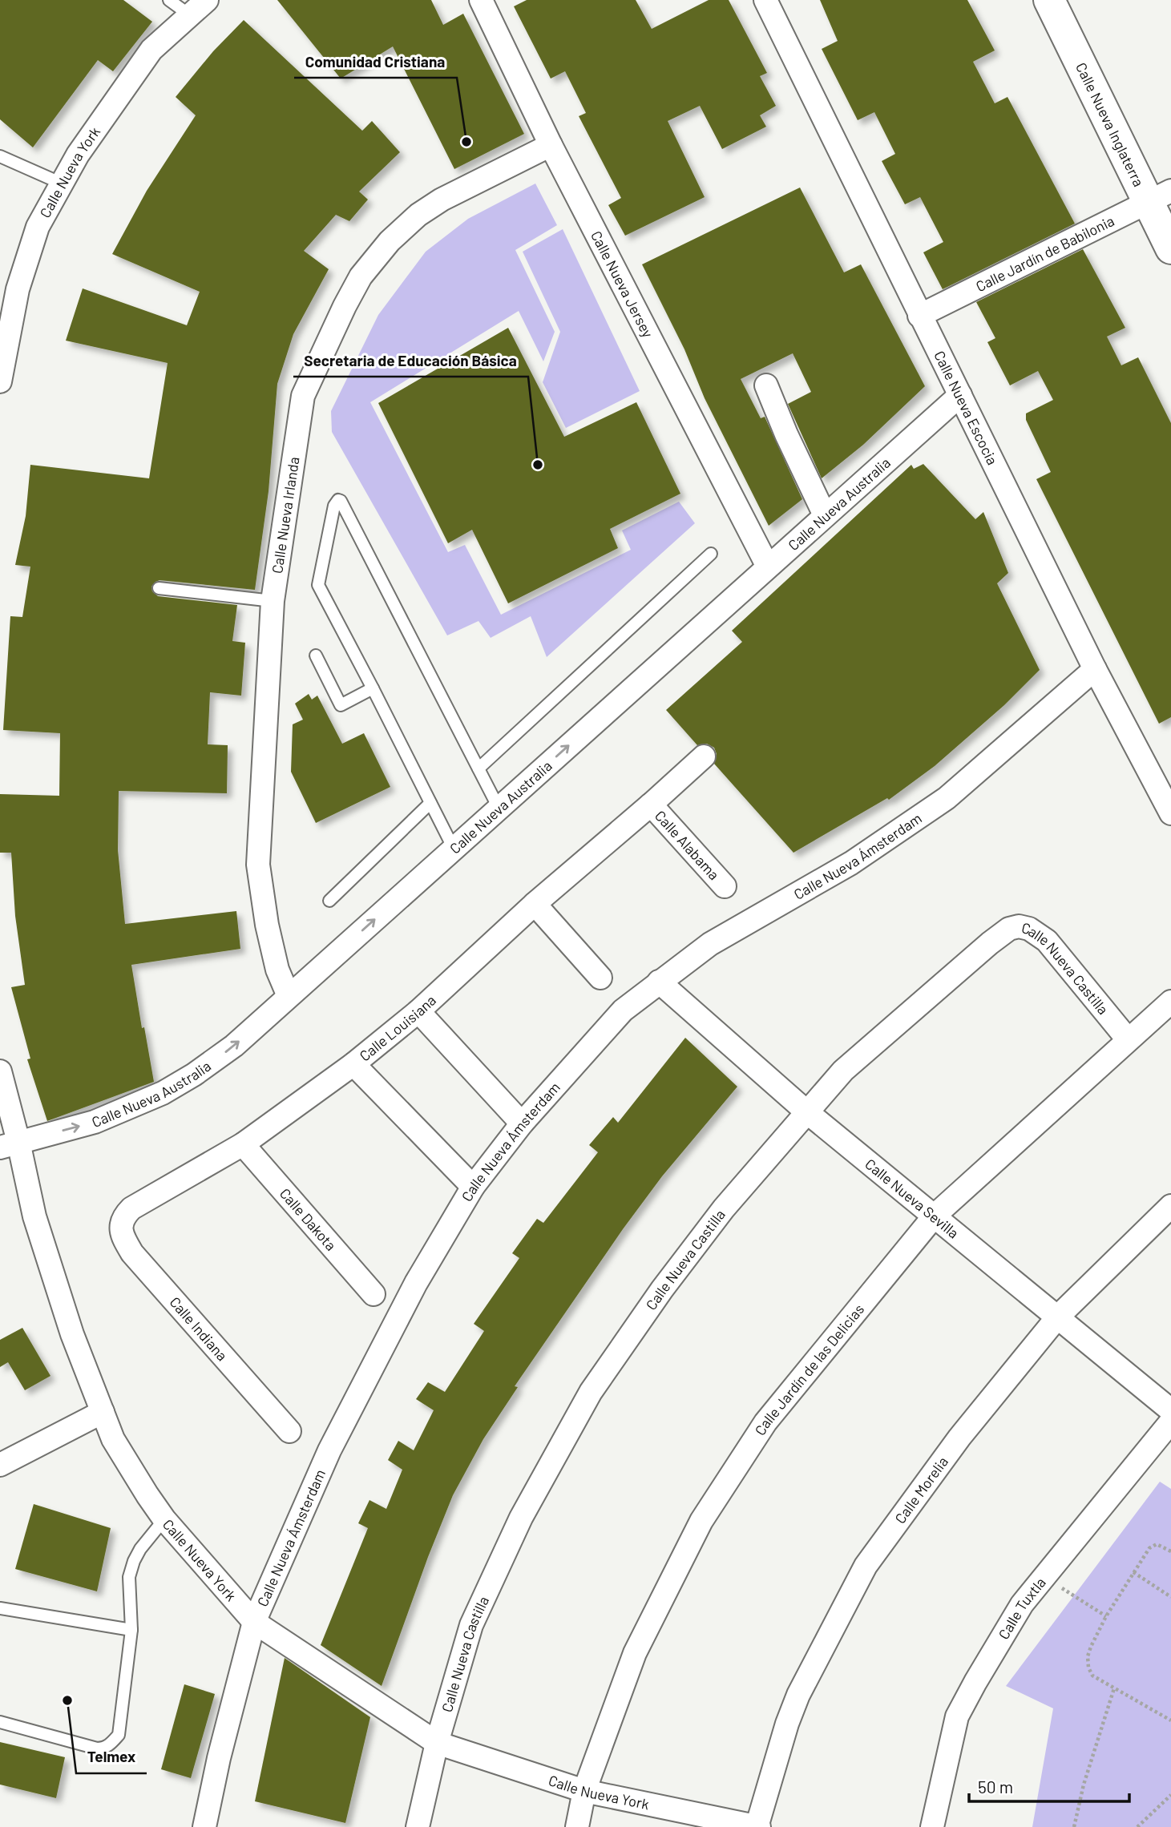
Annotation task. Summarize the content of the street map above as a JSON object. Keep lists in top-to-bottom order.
{
  "streets": {
    "street": [
      "Calle Nueva Inglaterra",
      "Calle Nueva York",
      "Calle Jardín de Babilonia",
      "Calle Nueva Jersey",
      "Calle Nueva Escocia",
      "Calle Nueva Australia",
      "Calle Nueva Irlanda",
      "Calle Alabama",
      "Calle Nueva Ámsterdam",
      "Calle Nueva Castilla",
      "Calle Louisiana",
      "Calle Nueva Sevilla",
      "Calle Dakota",
      "Calle Indiana",
      "Calle Jardín de las Delicias",
      "Calle Morelia",
      "Calle Tuxtla"
    ]
  },
  "crossings": [
    ["Calle Nueva Inglaterra", "Calle Jardín de Babilonia"],
    ["Calle Nueva York", "Calle Nueva Australia"],
    ["Calle Nueva York", "Calle Nueva Ámsterdam"],
    ["Calle Nueva York", "Calle Nueva Castilla"],
    ["Calle Nueva York", "Calle Jardín de las Delicias"],
    ["Calle Nueva York", "Calle Morelia"],
    ["Calle Jardín de Babilonia", "Calle Nueva Escocia"],
    ["Calle Nueva Jersey", "Calle Nueva Australia"],
    ["Calle Nueva Jersey", "Calle Nueva Irlanda"],
    ["Calle Nueva Escocia", "Calle Nueva Australia"],
    ["Calle Nueva Escocia", "Calle Nueva Ámsterdam"],
    ["Calle Nueva Australia", "Calle Nueva Irlanda"],
    ["Calle Alabama", "Calle Louisiana"],
    ["Calle Nueva Ámsterdam", "Calle Nueva Sevilla"],
    ["Calle Nueva Castilla", "Calle Nueva Sevilla"],
    ["Calle Nueva Castilla", "Calle Jardín de las Delicias"],
    ["Calle Louisiana", "Calle Dakota"],
    ["Calle Louisiana", "Calle Indiana"],
    ["Calle Nueva Sevilla", "Calle Jardín de las Delicias"],
    ["Calle Nueva Sevilla", "Calle Morelia"]
  ],
  "one_way": ["Calle Nueva Australia"],
  "places": ["Comunidad Cristiana", "Secretaria de Educación Básica", "Telmex"],
  "scale_bar": "50 m"
}
